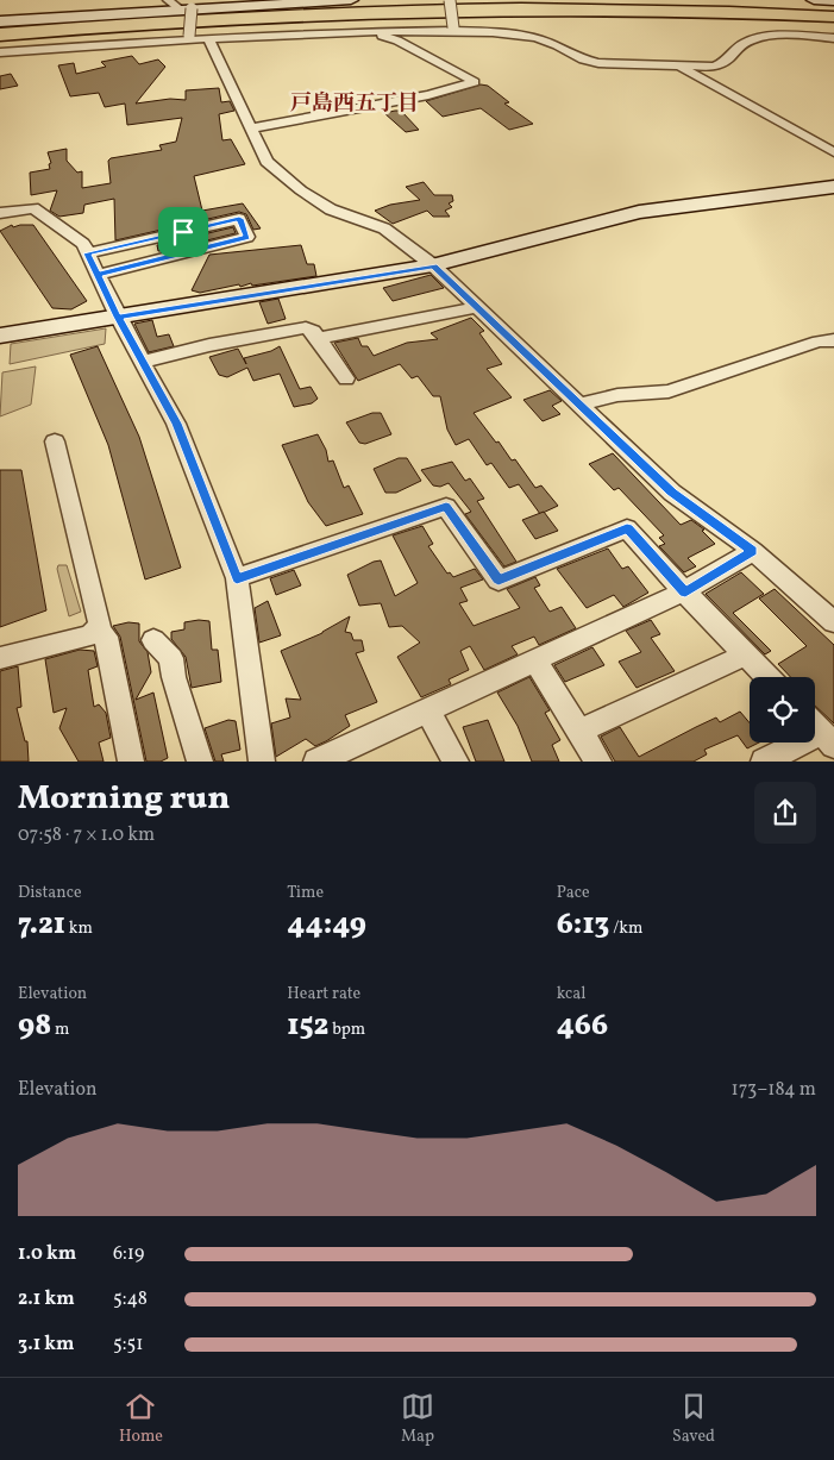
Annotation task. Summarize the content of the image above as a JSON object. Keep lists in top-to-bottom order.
{
  "districts": ["戸島西五丁目"],
  "page": {
    "heading": ["Morning run", "07:58 · 7 × 1.0 km"],
    "stats": [
      ["Distance", "7.21 km"],
      ["Time", "44:49"],
      ["Pace", "6:13 /km"],
      ["Elevation", "98 m"],
      ["Heart rate", "152 bpm"],
      ["kcal", "466"]
    ],
    "chart": ["Elevation", "173–184 m"],
    "list": [
      {
        "name": "1.0 km",
        "note": "6:19"
      },
      {
        "name": "2.1 km",
        "note": "5:48"
      },
      {
        "name": "3.1 km",
        "note": "5:51"
      }
    ],
    "tabs": ["Home", "Map", "Saved"]
  }
}
